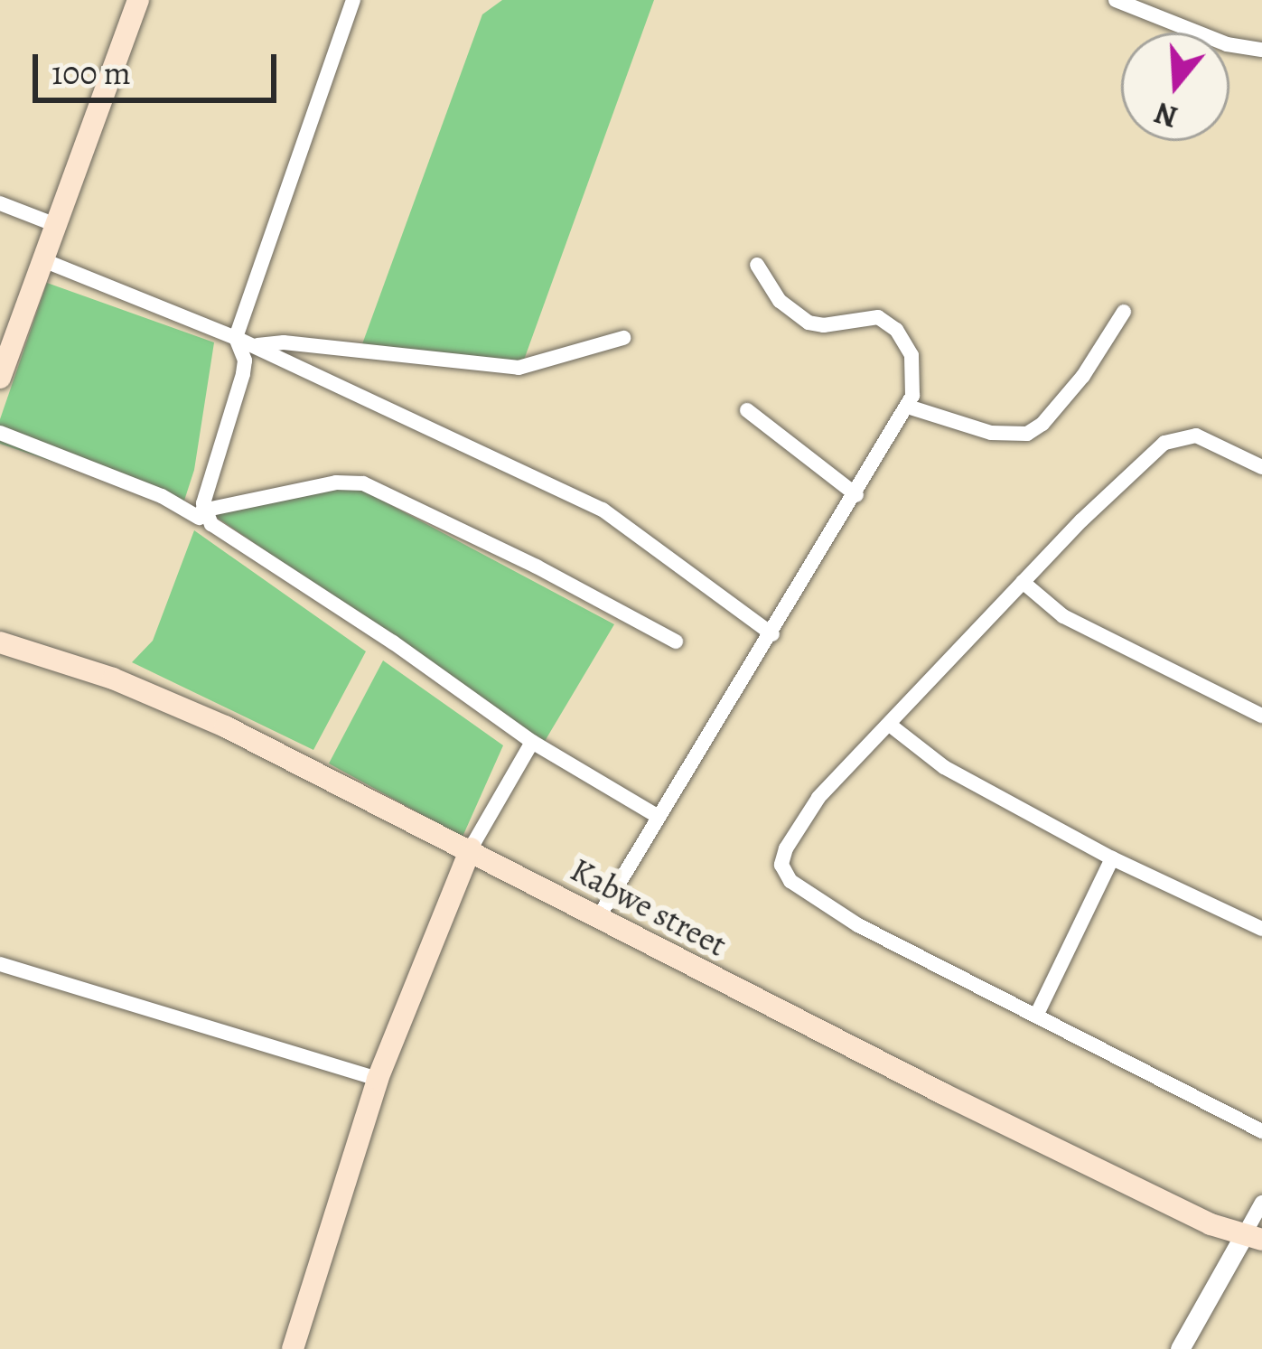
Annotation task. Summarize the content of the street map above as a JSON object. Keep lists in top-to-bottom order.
{
  "streets": {
    "main road": ["Kabwe street"]
  },
  "scale_bar": "100 m",
  "north": "bottom"
}
